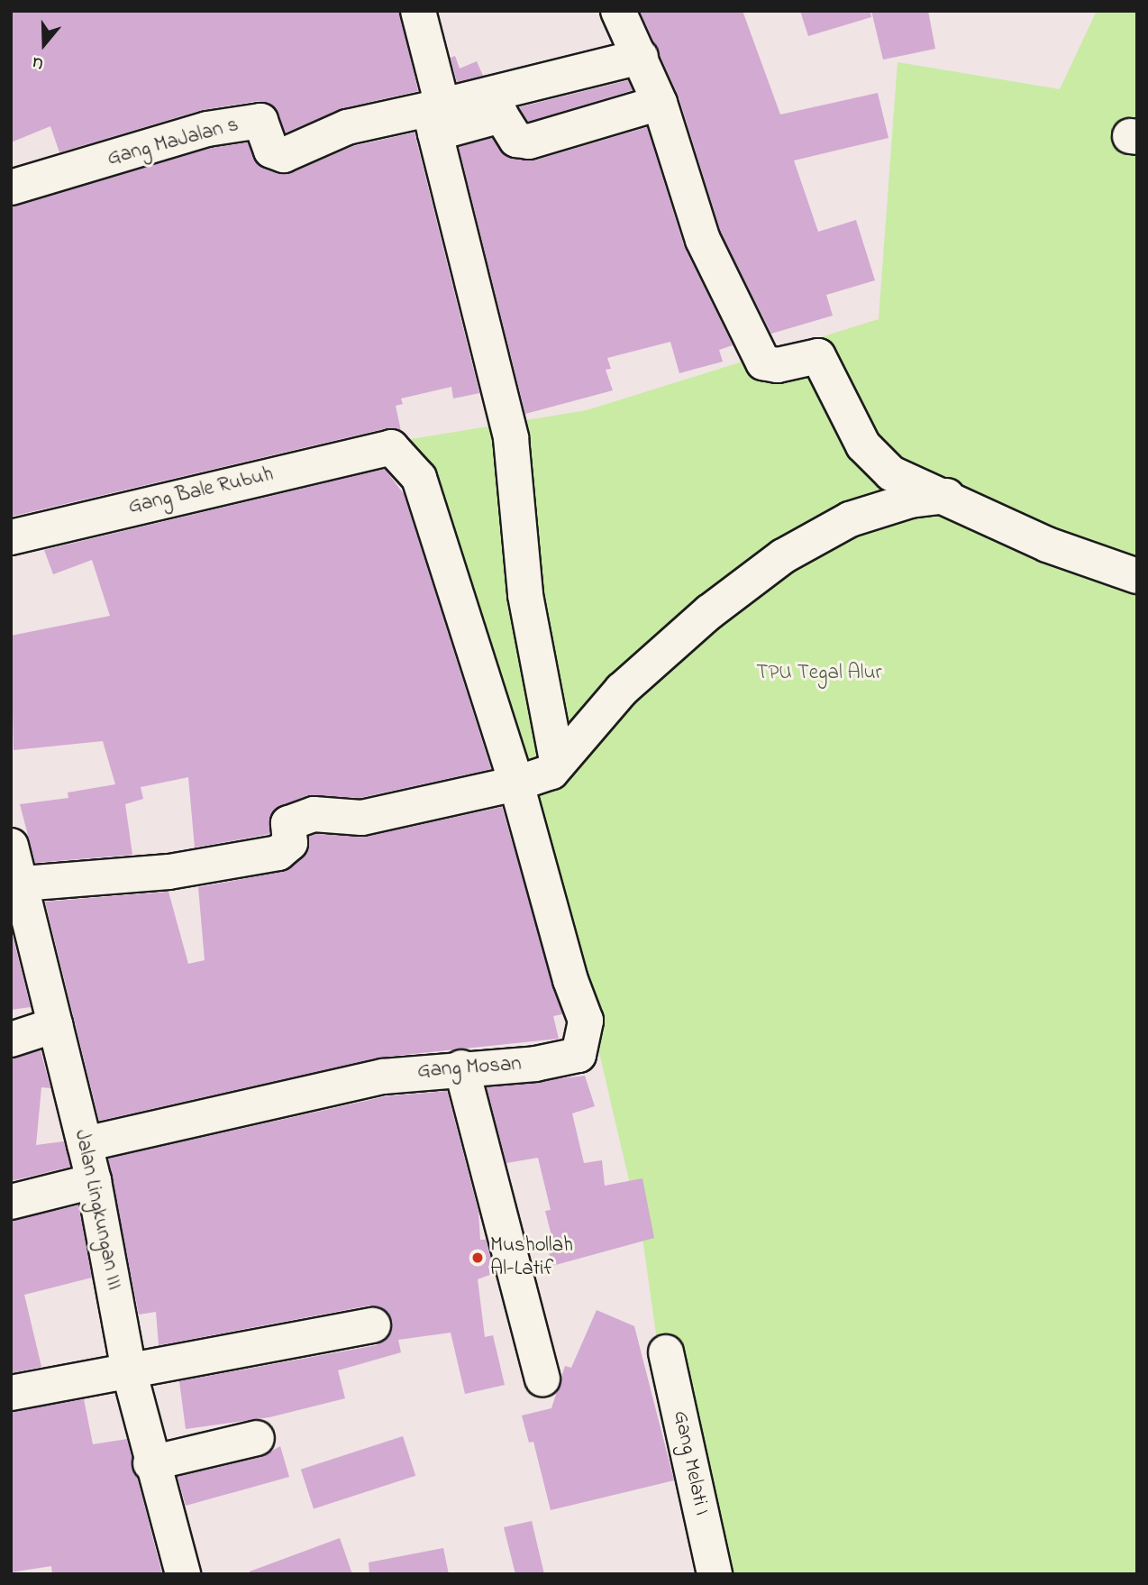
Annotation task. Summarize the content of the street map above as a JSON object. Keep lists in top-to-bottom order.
{
  "streets": {
    "street": [
      "Gang MaJalan s",
      "Gang Bale Rubuh",
      "Gang Mosan",
      "Jalan Lingkungan III",
      "Gang Melati I"
    ]
  },
  "crossings": [
    ["Gang Bale Rubuh", "Gang Mosan"],
    ["Gang Mosan", "Jalan Lingkungan III"]
  ],
  "parks": ["TPU Tegal Alur"],
  "places": ["Mushollah Al-Latif"],
  "north": "bottom"
}
